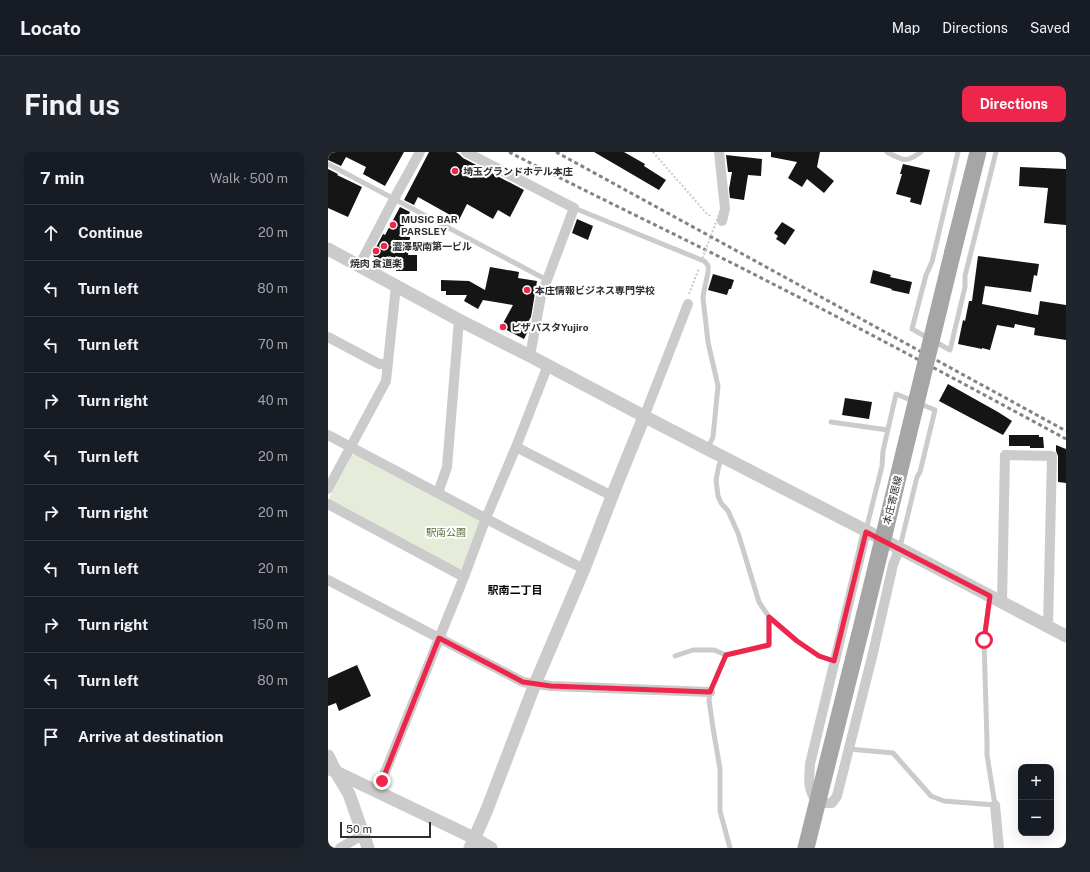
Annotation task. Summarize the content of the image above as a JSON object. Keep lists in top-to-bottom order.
{
  "streets": {
    "main road": ["本庄寄居線"]
  },
  "districts": ["駅南二丁目"],
  "parks": ["駅南公園"],
  "places": [
    "埼玉グランドホテル本庄",
    "MUSIC BAR PARSLEY",
    "澀澤駅南第一ビル",
    "焼肉 食道楽",
    "本庄情報ビジネス専門学校",
    "ピザパスタYujiro"
  ],
  "scale_bar": "50 m",
  "page": {
    "header": "Locato",
    "nav": ["Map", "Directions", "Saved"],
    "buttons": "Directions",
    "title": "Find us",
    "heading": ["7 min", "Walk · 500 m"],
    "list": [
      ["Continue", "20 m"],
      ["Turn left", "80 m"],
      ["Turn left", "70 m"],
      ["Turn right", "40 m"],
      ["Turn left", "20 m"],
      ["Turn right", "20 m"],
      ["Turn left", "20 m"],
      ["Turn right", "150 m"],
      ["Turn left", "80 m"],
      "Arrive at destination"
    ],
    "map_buttons": ["+", "−"],
    "scale": "50 m"
  }
}
